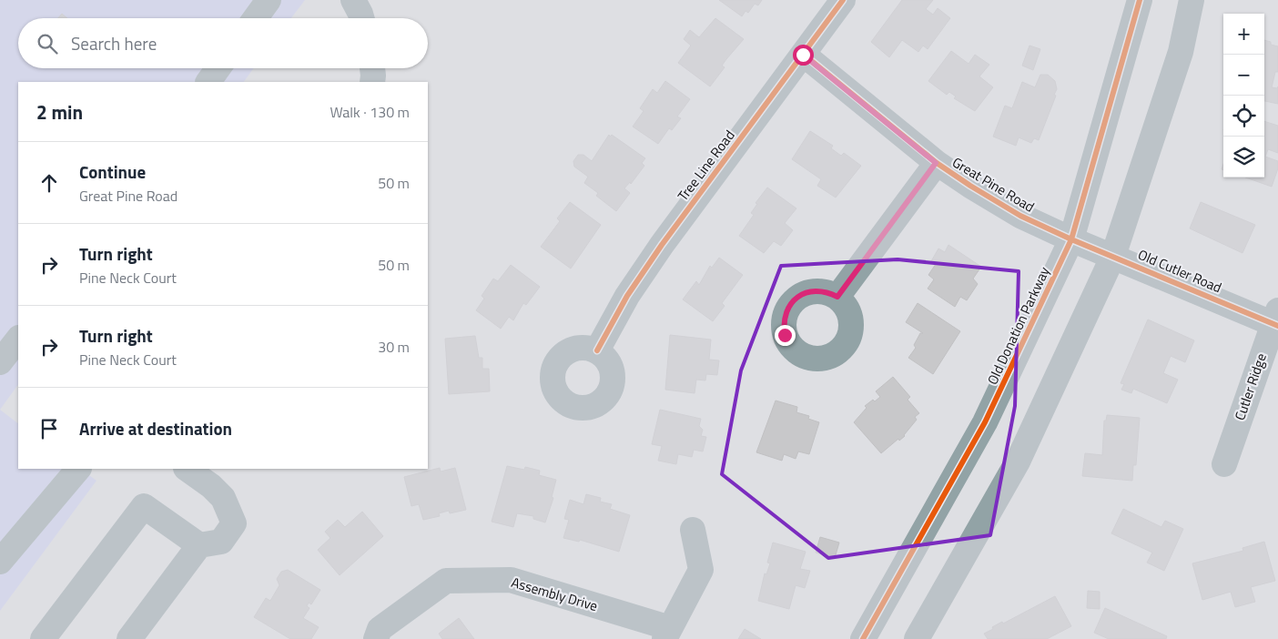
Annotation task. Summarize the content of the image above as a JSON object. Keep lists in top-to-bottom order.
{
  "streets": {
    "street": [
      "Tree Line Road",
      "Great Pine Road",
      "Old Cutler Road",
      "Old Donation Parkway",
      "Cutler Ridge",
      "Assembly Drive"
    ]
  },
  "crossings": [
    ["Tree Line Road", "Great Pine Road"],
    ["Great Pine Road", "Old Cutler Road"],
    ["Great Pine Road", "Old Donation Parkway"],
    ["Old Cutler Road", "Old Donation Parkway"],
    ["Old Cutler Road", "Cutler Ridge"]
  ],
  "page": {
    "map_buttons": ["+", "−"],
    "search": "Search here",
    "heading": ["2 min", "Walk · 130 m"],
    "list": [
      ["Continue", "Great Pine Road", "50 m"],
      ["Turn right", "Pine Neck Court", "50 m"],
      ["Turn right", "Pine Neck Court", "30 m"],
      "Arrive at destination"
    ]
  }
}
